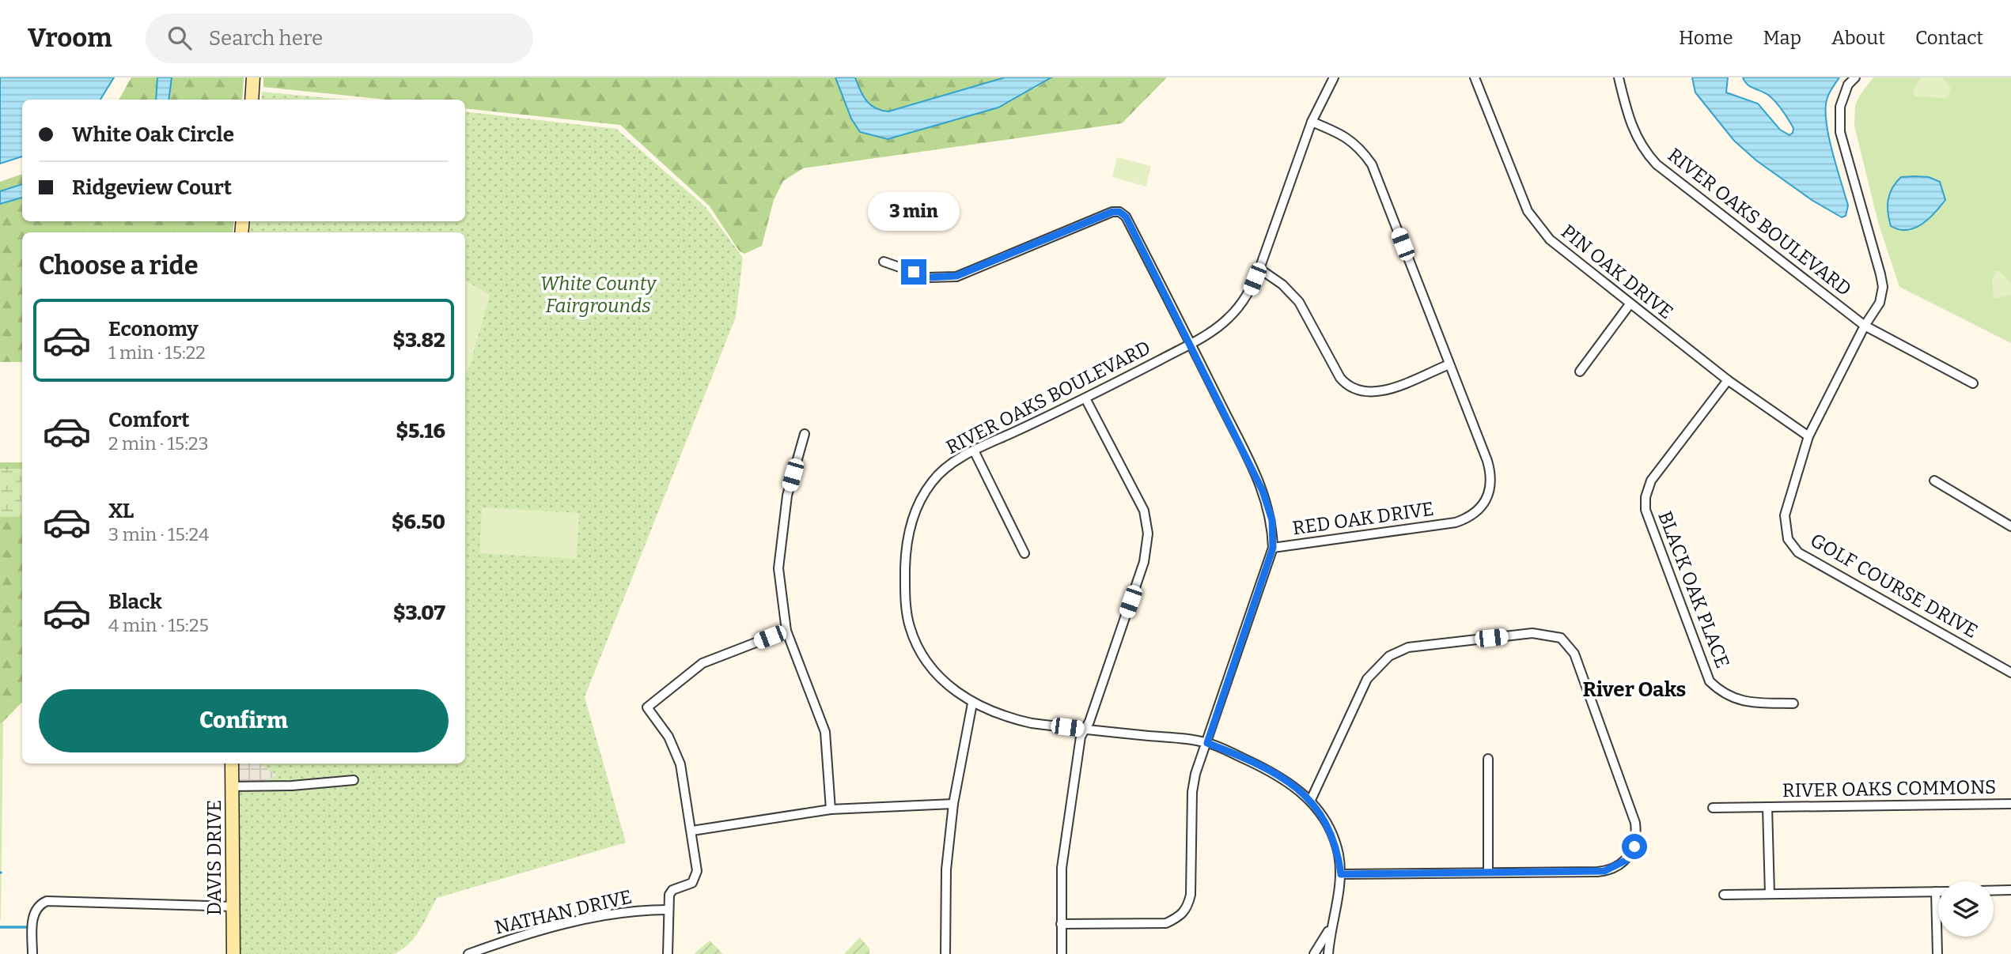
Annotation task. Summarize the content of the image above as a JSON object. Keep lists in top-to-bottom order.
{
  "streets": {
    "street": [
      "RIVER OAKS BOULEVARD",
      "PIN OAK DRIVE",
      "RED OAK DRIVE",
      "GOLF COURSE DRIVE",
      "BLACK OAK PLACE",
      "RIVER OAKS COMMONS",
      "DAVIS DRIVE",
      "NATHAN DRIVE"
    ]
  },
  "crossings": [
    ["RIVER OAKS BOULEVARD", "RED OAK DRIVE"],
    ["RIVER OAKS BOULEVARD", "GOLF COURSE DRIVE"],
    ["PIN OAK DRIVE", "GOLF COURSE DRIVE"],
    ["PIN OAK DRIVE", "BLACK OAK PLACE"]
  ],
  "districts": ["River Oaks"],
  "parks": ["White County Fairgrounds"],
  "page": {
    "header": "Vroom",
    "search": "Search here",
    "nav": [
      "Home",
      "Map",
      "About",
      "Contact"
    ],
    "banner": ["White Oak Circle", "Ridgeview Court"],
    "bubble": "3 min",
    "heading": "Choose a ride",
    "list": [
      {
        "name": "Economy",
        "note": "1 min · 15:22",
        "value": "$3.82"
      },
      {
        "name": "Comfort",
        "note": "2 min · 15:23",
        "value": "$5.16"
      },
      {
        "name": "XL",
        "note": "3 min · 15:24",
        "value": "$6.50"
      },
      {
        "name": "Black",
        "note": "4 min · 15:25",
        "value": "$3.07"
      }
    ],
    "buttons": "Confirm"
  }
}
